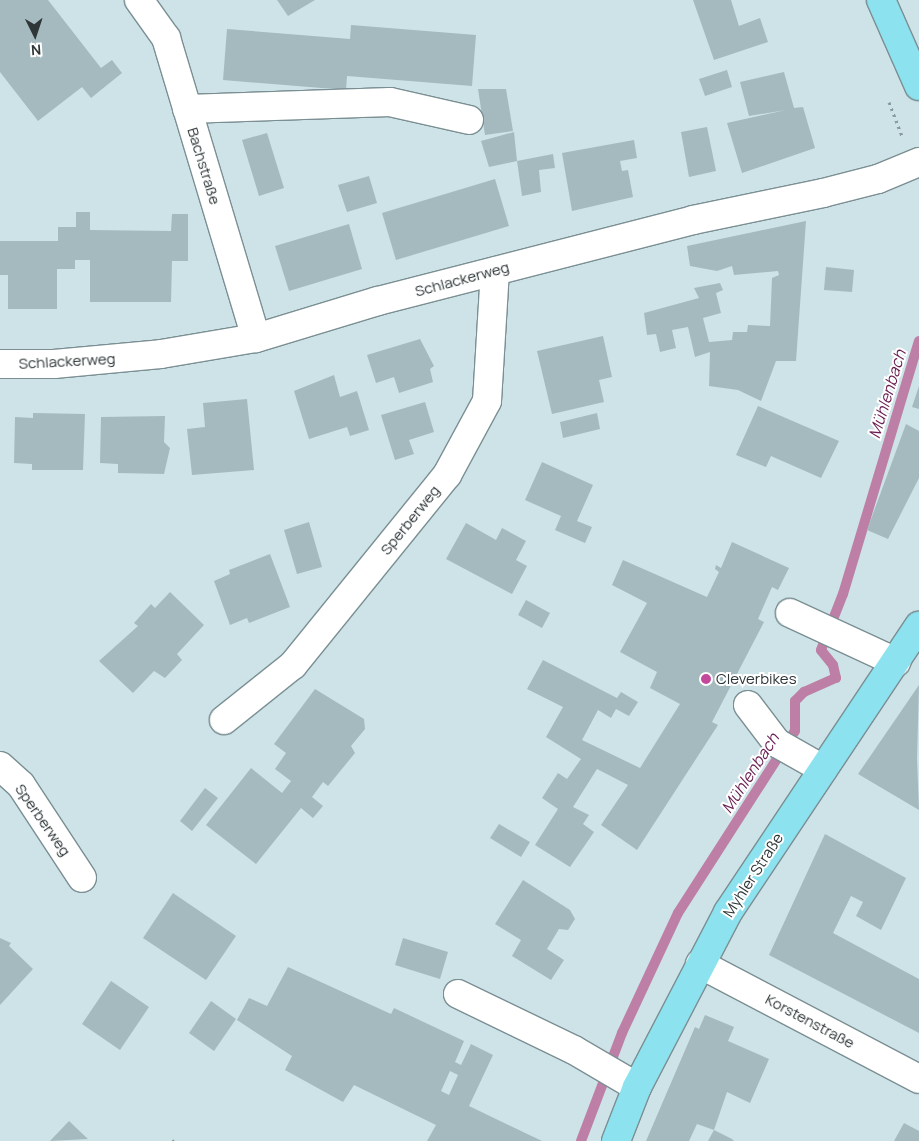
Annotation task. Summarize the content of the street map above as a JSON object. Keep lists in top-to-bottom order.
{
  "streets": {
    "main road": ["Myhler Straße"],
    "street": [
      "Bachstraße",
      "Schlackerweg",
      "Sperberweg",
      "Korstenstraße"
    ]
  },
  "crossings": [
    ["Bachstraße", "Schlackerweg"],
    ["Schlackerweg", "Sperberweg"],
    ["Myhler Straße", "Korstenstraße"]
  ],
  "water": ["Mühlenbach"],
  "places": ["Cleverbikes"],
  "north": "bottom"
}
